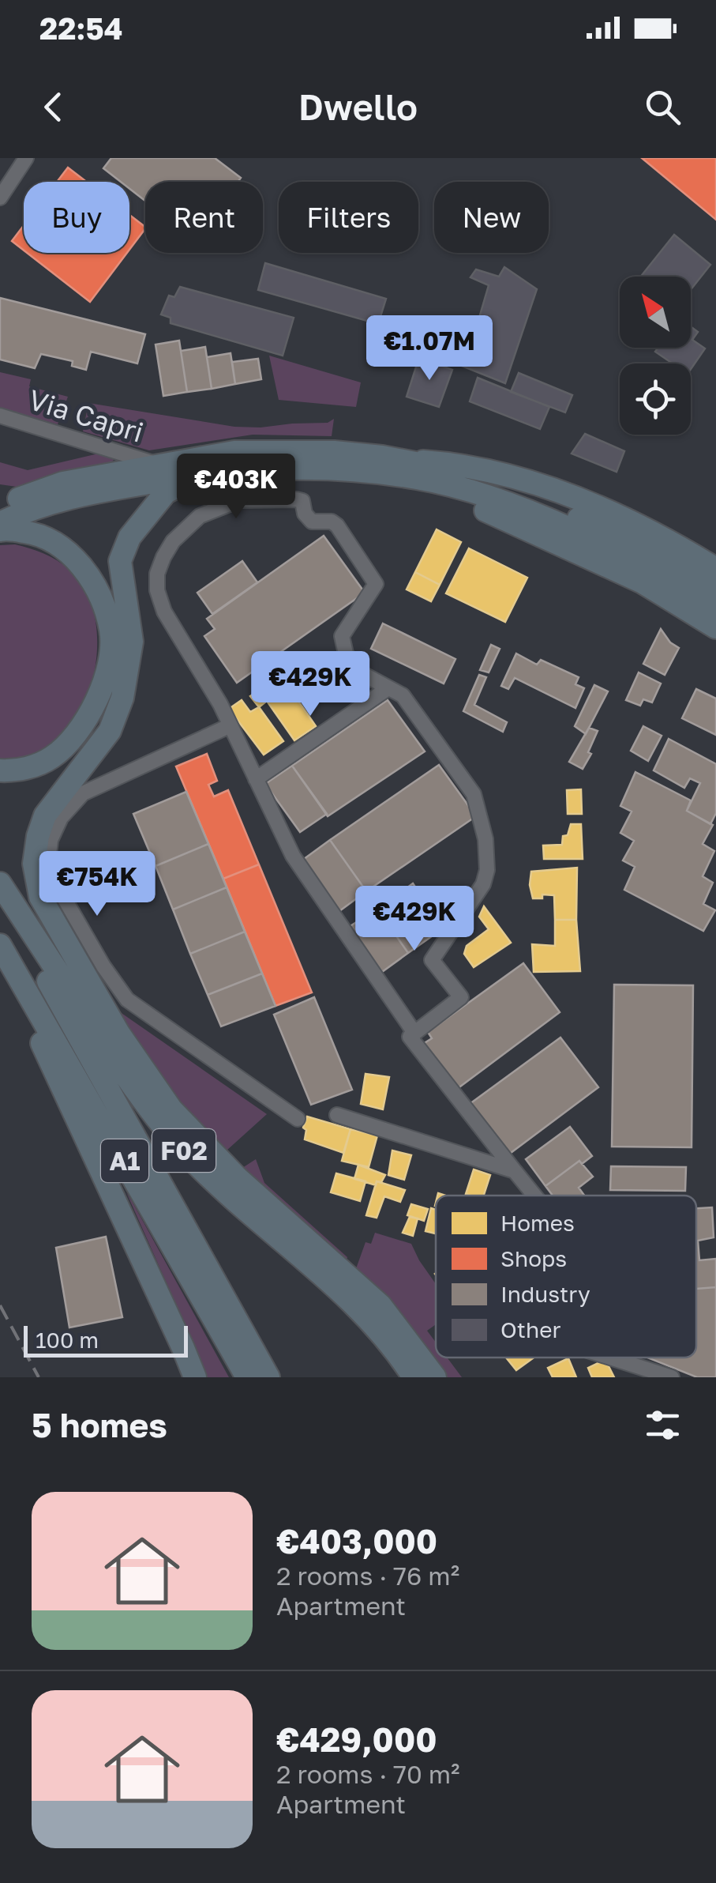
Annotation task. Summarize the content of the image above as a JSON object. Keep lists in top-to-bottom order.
{
  "streets": {
    "highway": ["F02", "A1"],
    "street": ["Via Capri"]
  },
  "legend": [
    "Homes",
    "Shops",
    "Industry",
    "Other"
  ],
  "scale_bar": "100 m",
  "north": "top left",
  "page": {
    "status": "22:54",
    "header": "Dwello",
    "chip": [
      "Buy",
      "Rent",
      "Filters",
      "New"
    ],
    "price": [
      "€1.07M",
      "€403K",
      "€429K",
      "€754K",
      "€429K"
    ],
    "scale": "100 m",
    "heading": "5 homes",
    "list": [
      {
        "name": "€403,000",
        "note": "2 rooms · 76 m² · Apartment"
      },
      {
        "name": "€429,000",
        "note": "2 rooms · 70 m² · Apartment"
      }
    ]
  }
}
